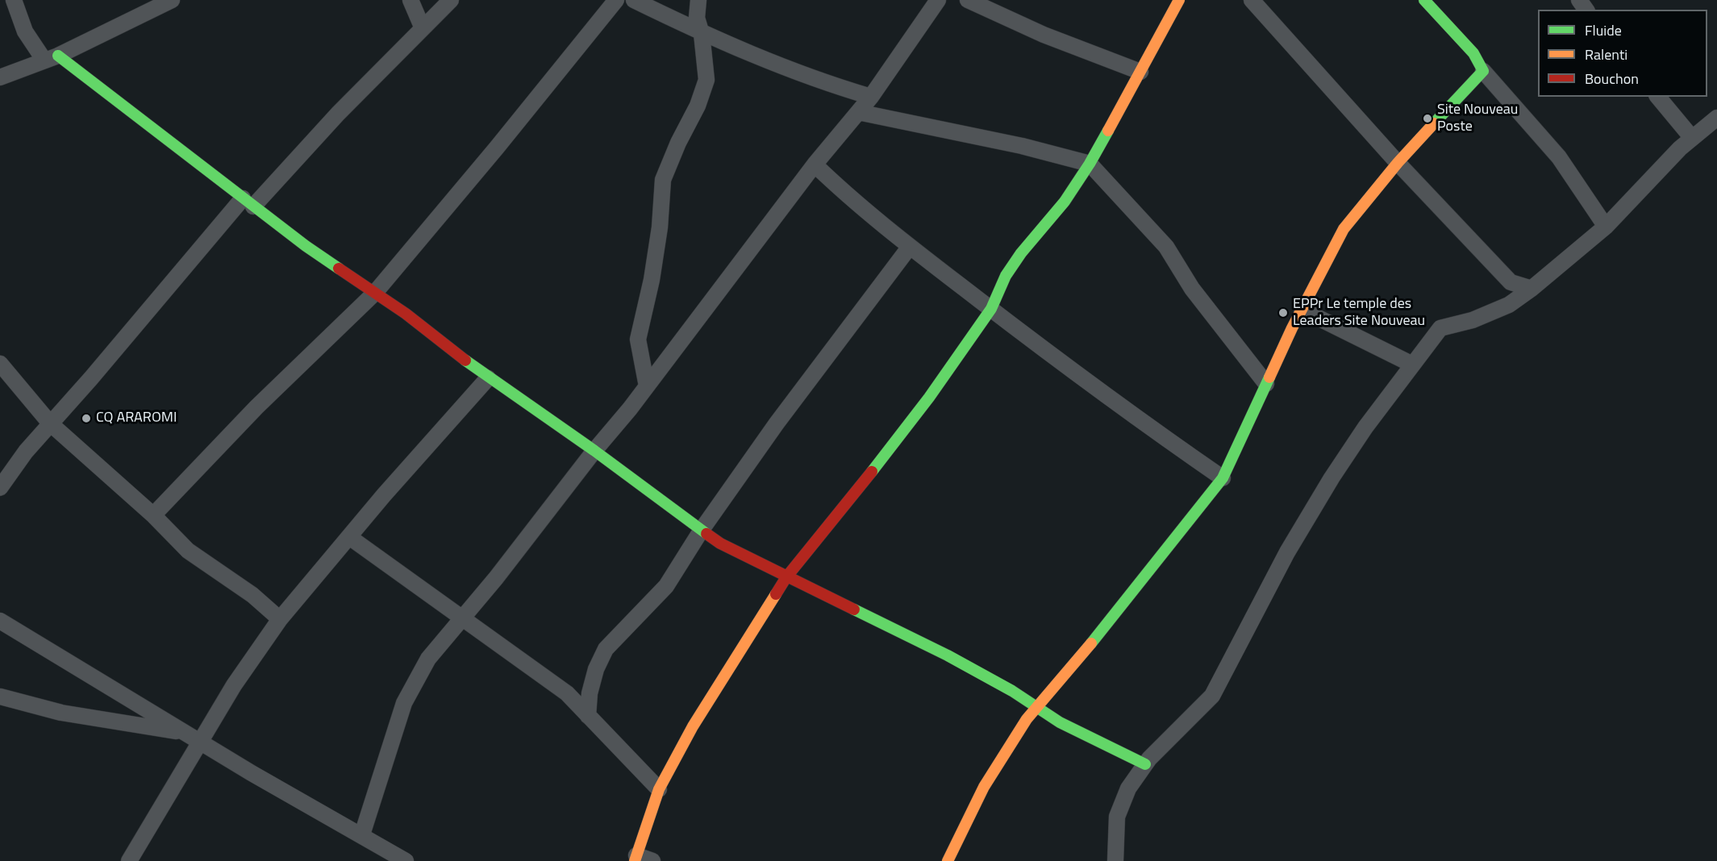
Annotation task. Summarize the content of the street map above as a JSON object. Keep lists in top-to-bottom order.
{
  "places": ["Site Nouveau Poste", "EPPr Le temple des Leaders Site Nouveau", "CQ ARAROMI"],
  "legend": ["Fluide", "Ralenti", "Bouchon"]
}
